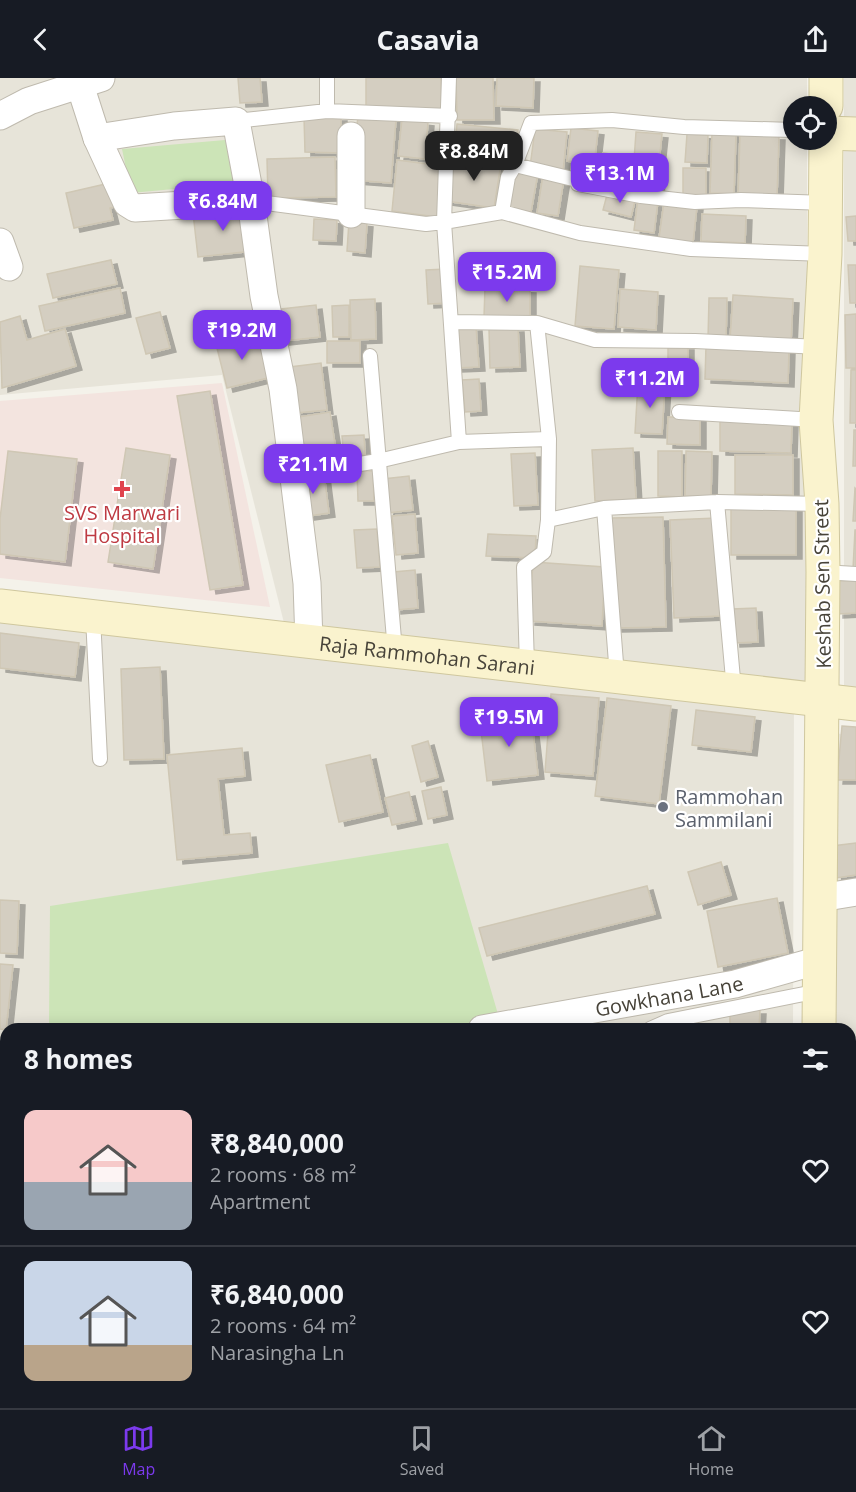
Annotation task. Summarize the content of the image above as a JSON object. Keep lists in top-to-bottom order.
{
  "streets": {
    "main road": ["Keshab Sen Street", "Raja Rammohan Sarani"],
    "street": ["Gowkhana Lane"]
  },
  "crossings": [
    ["Keshab Sen Street", "Raja Rammohan Sarani"],
    ["Keshab Sen Street", "Gowkhana Lane"]
  ],
  "places": {
    "health": ["SVS Marwari Hospital"],
    "other": ["Rammohan Sammilani"]
  },
  "page": {
    "header": "Casavia",
    "price": [
      "₹8.84M",
      "₹13.1M",
      "₹6.84M",
      "₹15.2M",
      "₹19.2M",
      "₹11.2M",
      "₹21.1M",
      "₹19.5M"
    ],
    "heading": "8 homes",
    "list": [
      {
        "name": "₹8,840,000",
        "note": "2 rooms · 68 m² · Apartment"
      },
      {
        "name": "₹6,840,000",
        "note": "2 rooms · 64 m² · Narasingha Ln"
      }
    ],
    "tabs": ["Map", "Saved", "Home"]
  }
}
